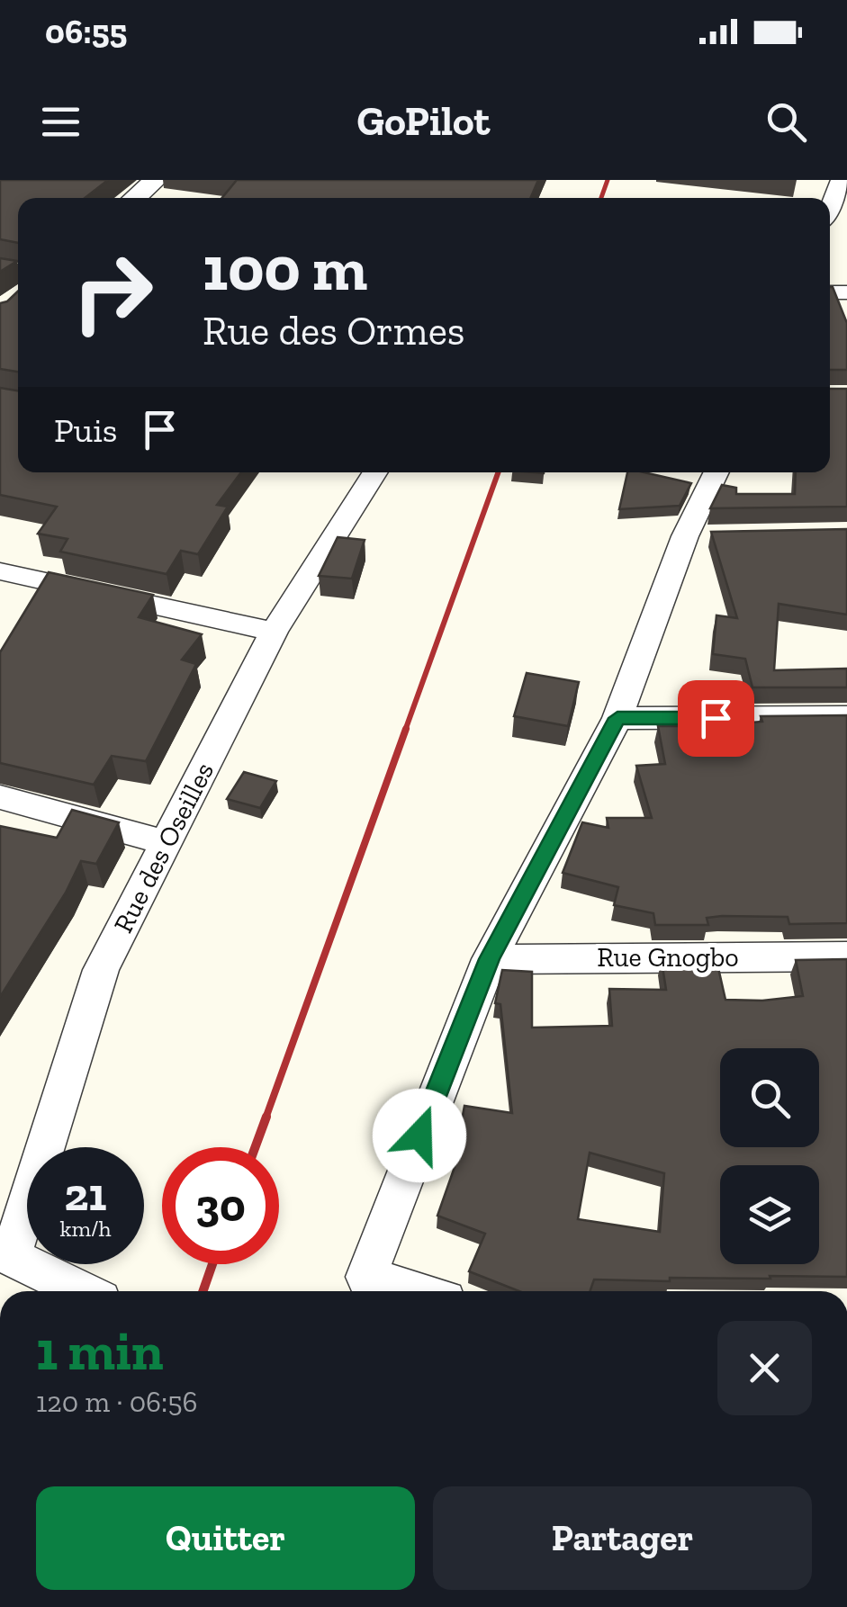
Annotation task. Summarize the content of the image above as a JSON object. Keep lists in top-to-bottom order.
{
  "streets": {
    "street": ["Rue des Oseilles", "Rue Gnogbo"]
  },
  "page": {
    "status": "06:55",
    "header": "GoPilot",
    "turn": ["100 m", "Rue des Ormes"],
    "then": "Puis",
    "speed": "21 km/h",
    "limit": "30",
    "heading": ["1 min", "120 m · 06:56"],
    "buttons": ["Quitter", "Partager"]
  }
}
